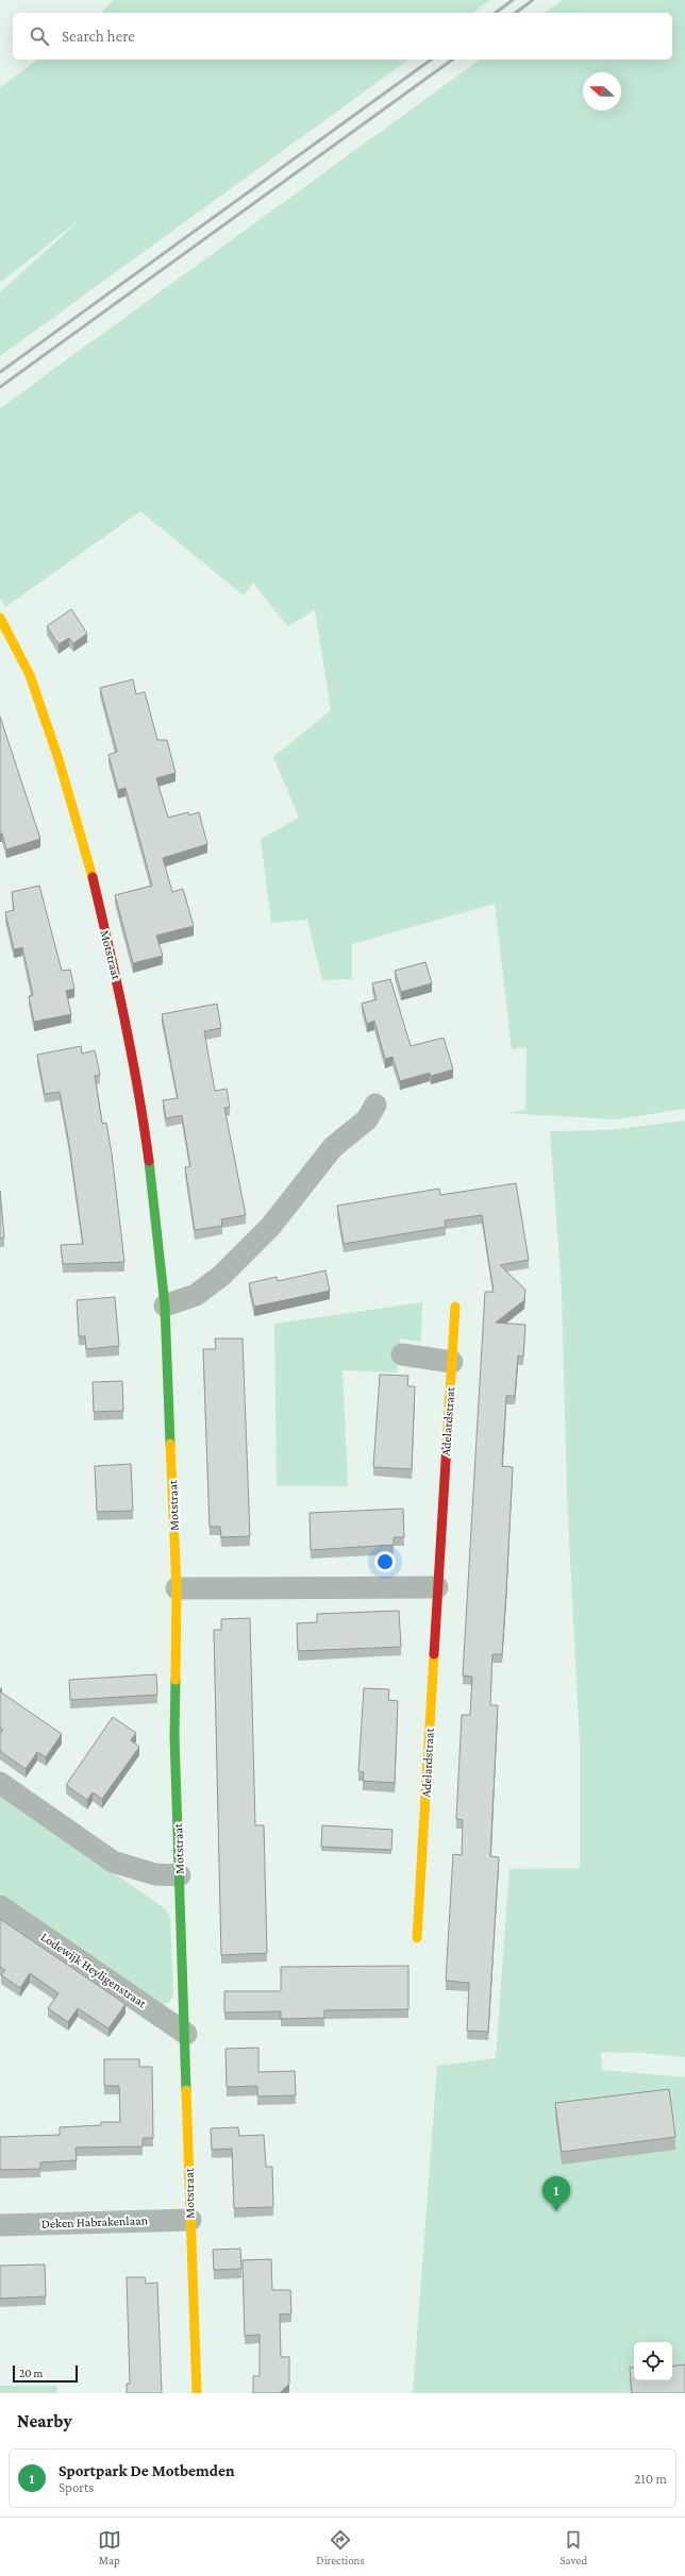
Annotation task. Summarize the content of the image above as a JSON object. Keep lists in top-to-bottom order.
{
  "streets": {
    "street": [
      "Motstraat",
      "Adelardstraat",
      "Lodewijk Heyligenstraat",
      "Deken Habrakenlaan"
    ]
  },
  "crossings": [
    ["Motstraat", "Lodewijk Heyligenstraat"],
    ["Motstraat", "Deken Habrakenlaan"]
  ],
  "scale_bar": "20 m",
  "north": "left",
  "page": {
    "search": "Search here",
    "pins": "1",
    "scale": "20 m",
    "heading": "Nearby",
    "list": [
      {
        "mark": "1",
        "name": "Sportpark De Motbemden",
        "note": "Sports",
        "value": "210 m"
      }
    ],
    "nav": ["Map", "Directions", "Saved"]
  }
}
